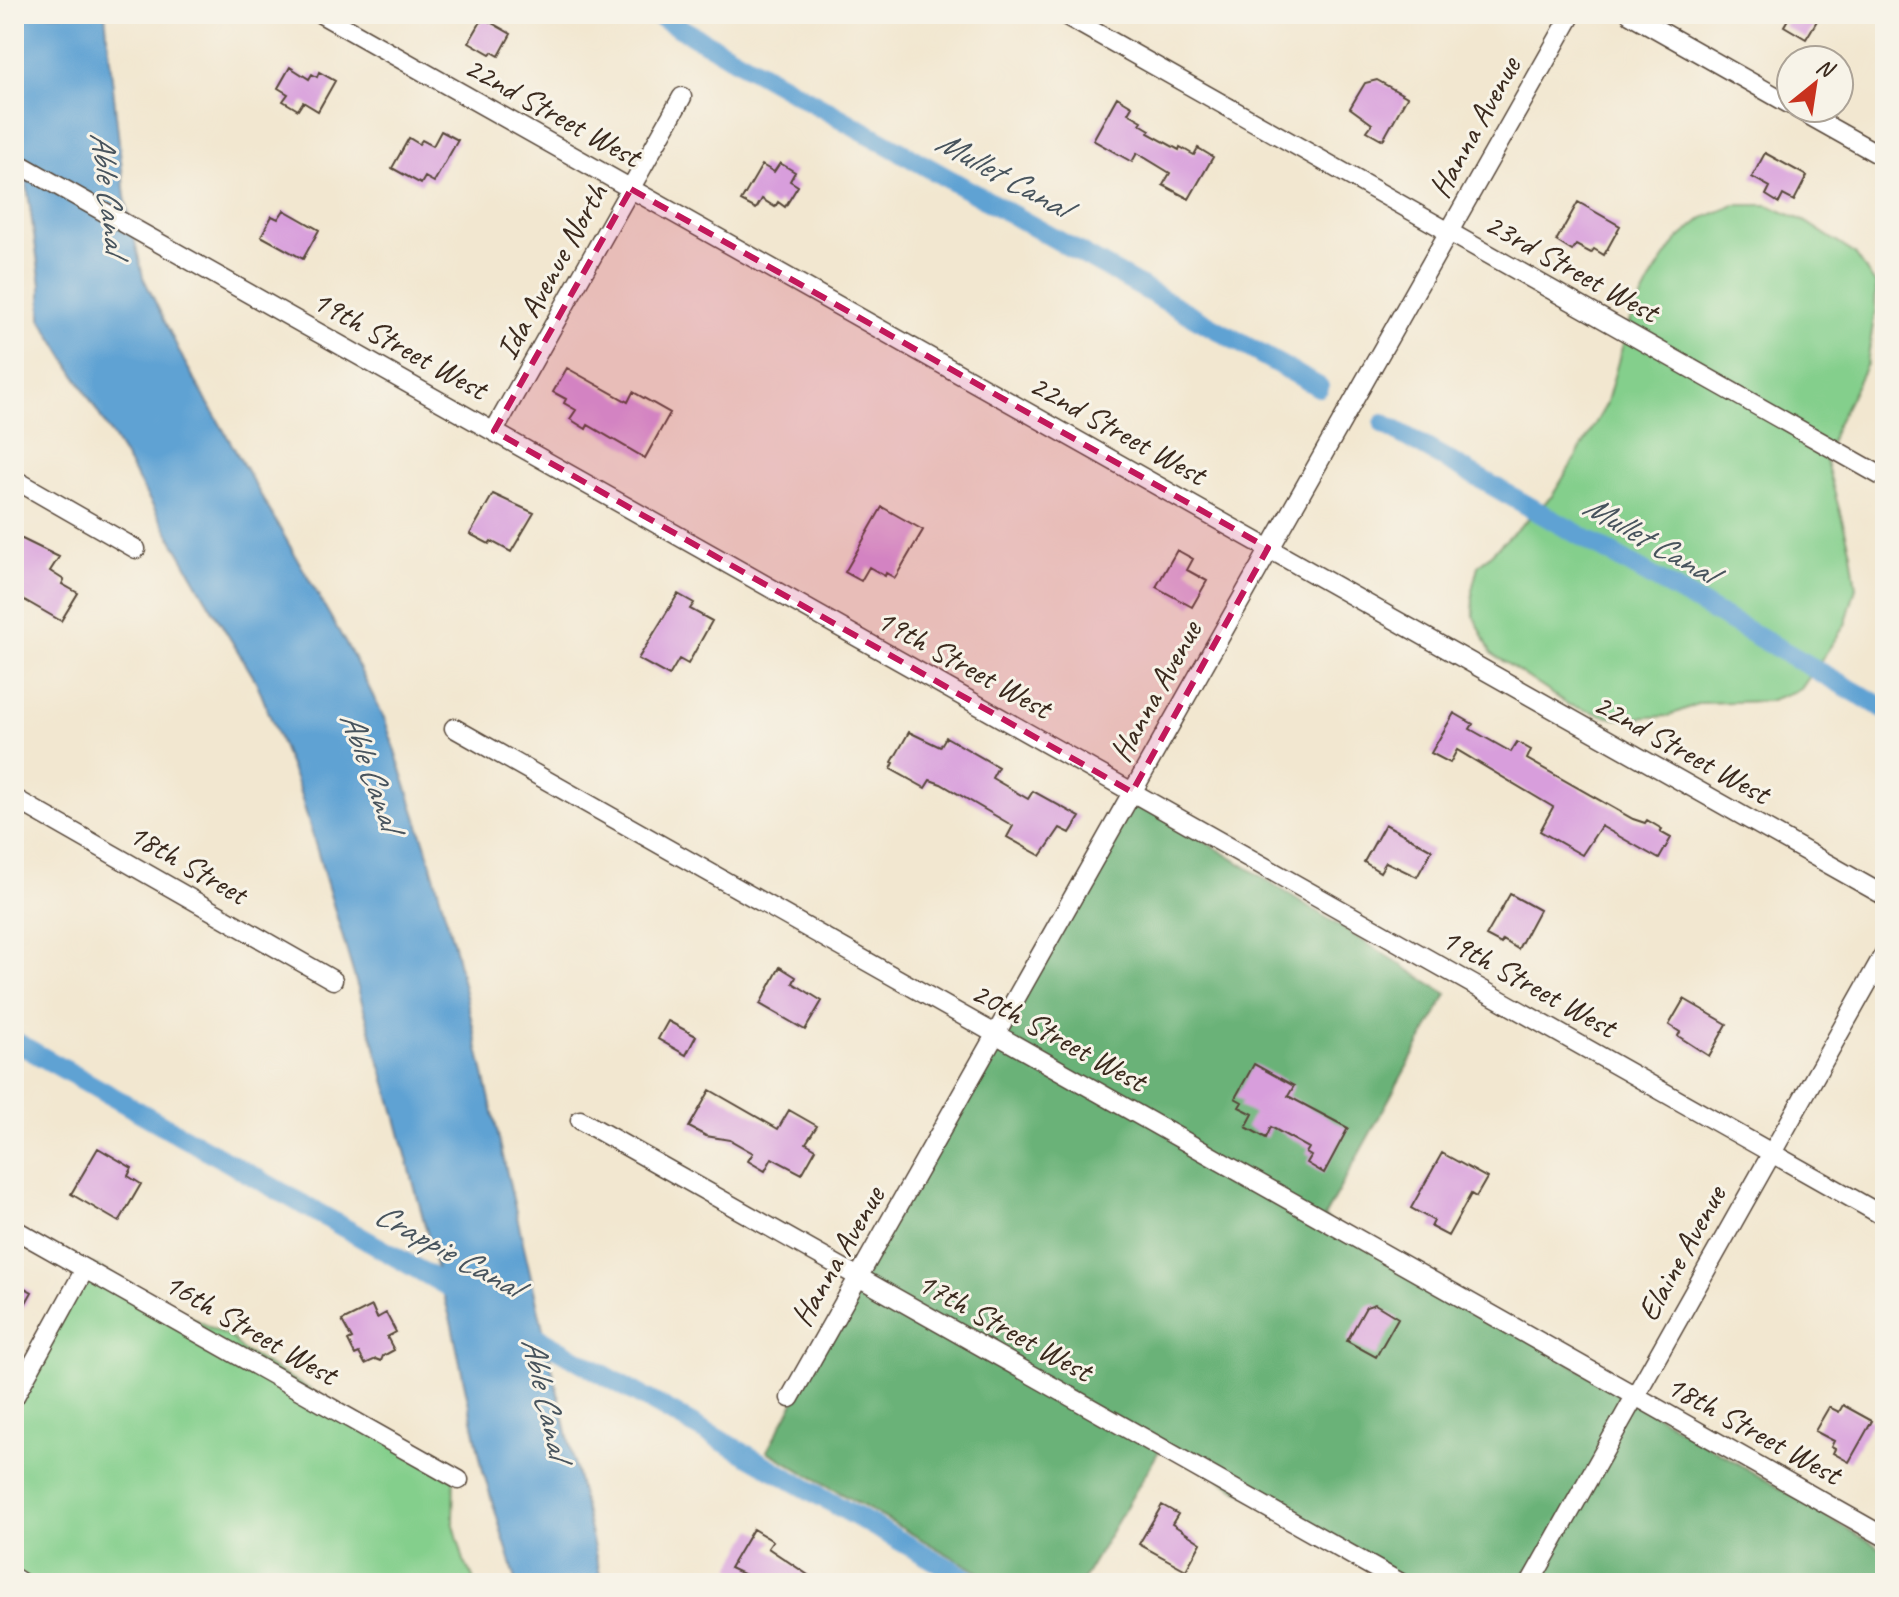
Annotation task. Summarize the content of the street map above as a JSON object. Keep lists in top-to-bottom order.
{
  "streets": {
    "street": [
      "22nd Street West",
      "Hanna Avenue",
      "23rd Street West",
      "Ida Avenue North",
      "19th Street West",
      "18th Street",
      "20th Street West",
      "Elaine Avenue",
      "17th Street West",
      "16th Street West",
      "18th Street West"
    ]
  },
  "crossings": [
    ["22nd Street West", "Hanna Avenue"],
    ["22nd Street West", "Ida Avenue North"],
    ["Hanna Avenue", "23rd Street West"],
    ["Hanna Avenue", "19th Street West"],
    ["Hanna Avenue", "20th Street West"],
    ["Hanna Avenue", "17th Street West"],
    ["Ida Avenue North", "19th Street West"],
    ["19th Street West", "Elaine Avenue"],
    ["20th Street West", "Elaine Avenue"],
    ["20th Street West", "18th Street West"],
    ["Elaine Avenue", "18th Street West"]
  ],
  "water": ["Mullet Canal", "Able Canal", "Crappie Canal"],
  "north": "top right"
}
